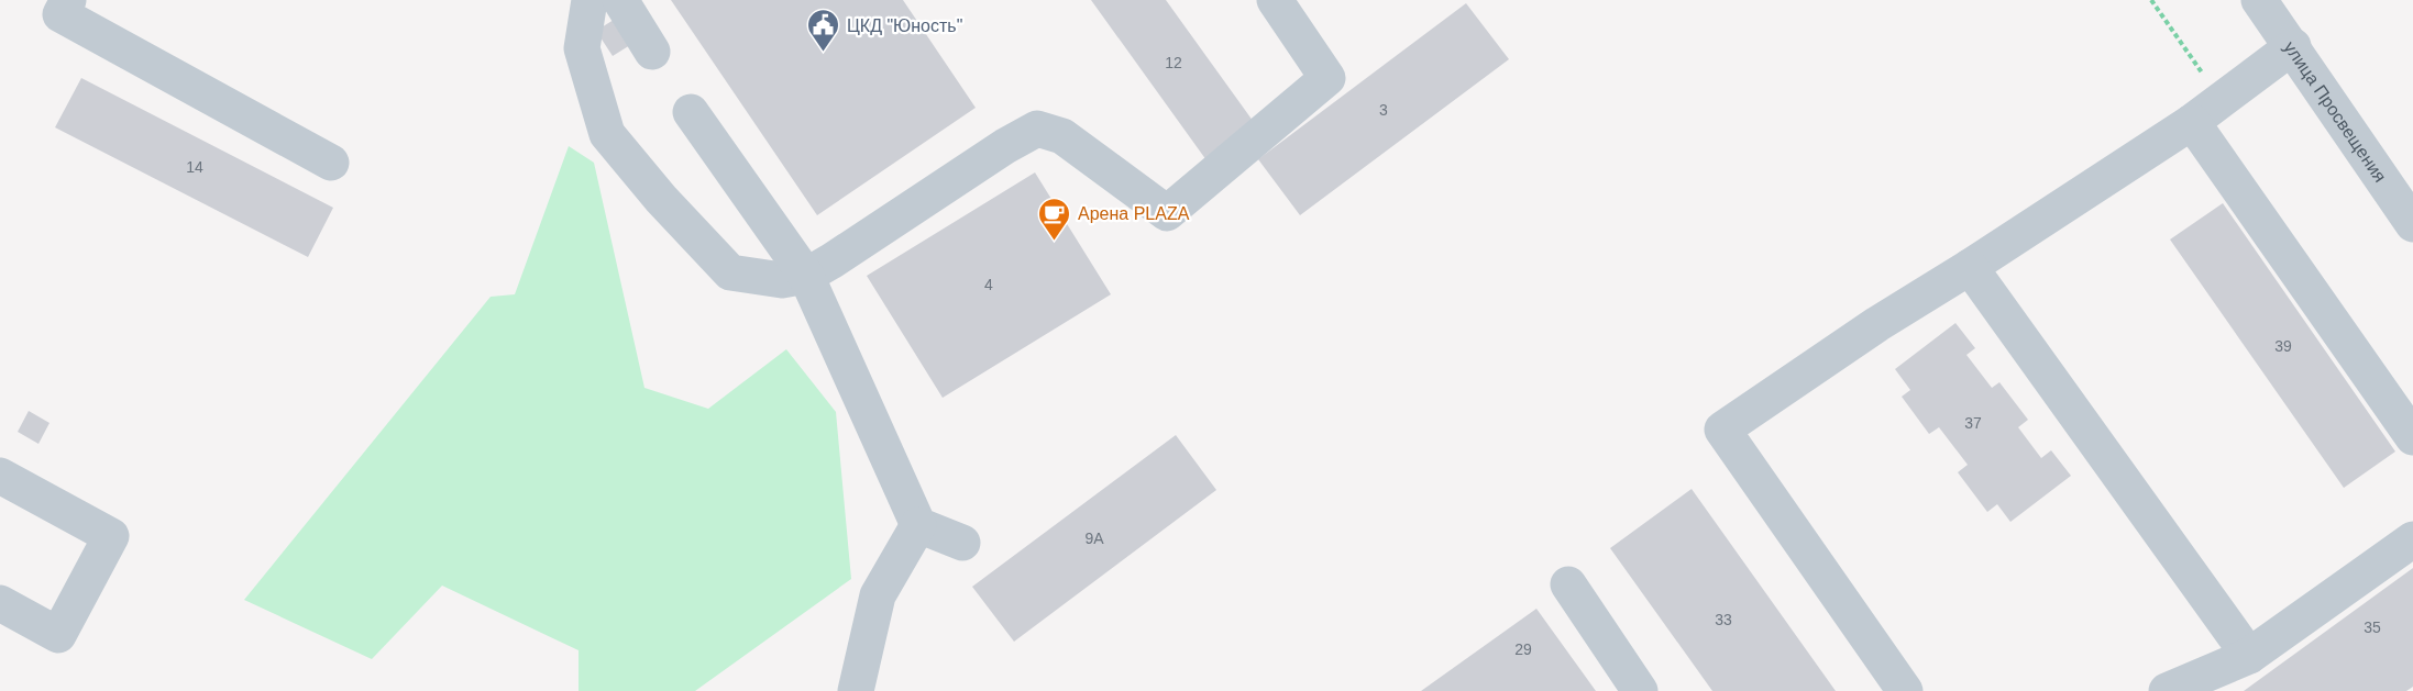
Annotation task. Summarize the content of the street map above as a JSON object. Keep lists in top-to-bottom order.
{
  "streets": {
    "street": ["улица Просвещения"]
  },
  "places": {
    "public building": ["ЦКД \"Юность\""],
    "cafe": ["Арена PLAZA"]
  },
  "house_numbers": [
    "12",
    "3",
    "14",
    "4",
    "39",
    "37",
    "9А",
    "33",
    "35",
    "29"
  ]
}
